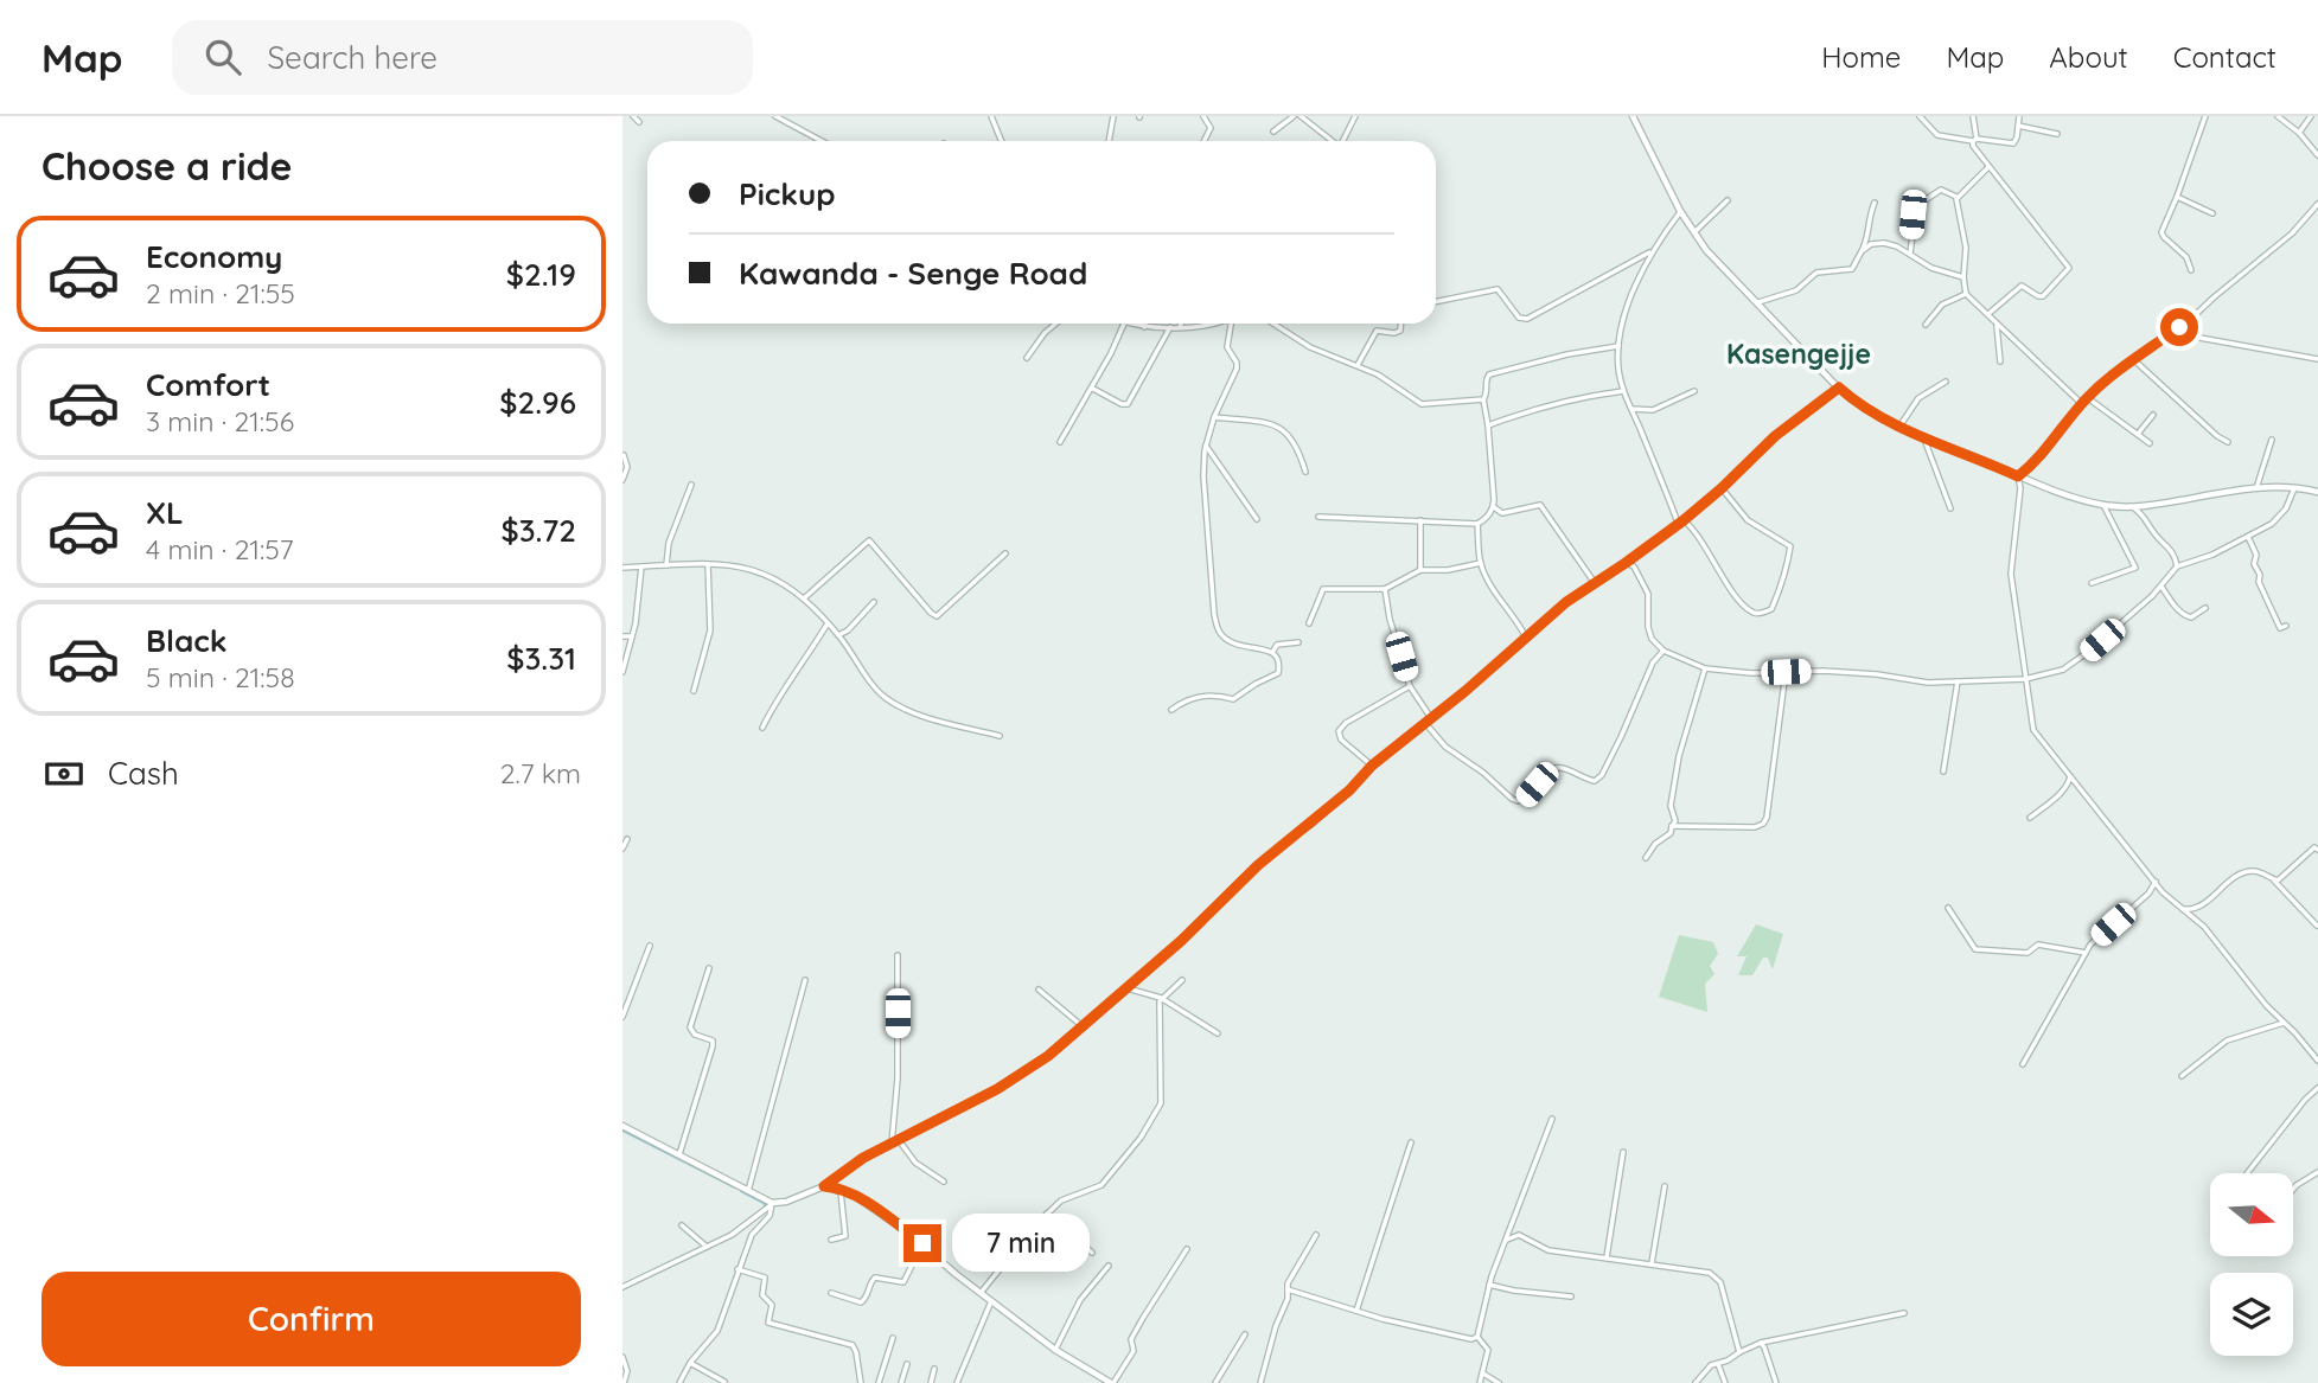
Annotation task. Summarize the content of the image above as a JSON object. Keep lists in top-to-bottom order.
{
  "districts": ["Kasengejje"],
  "north": "right",
  "page": {
    "header": "Map",
    "search": "Search here",
    "nav": [
      "Home",
      "Map",
      "About",
      "Contact"
    ],
    "heading": "Choose a ride",
    "banner": ["Pickup", "Kawanda - Senge Road"],
    "list": [
      {
        "name": "Economy",
        "note": "2 min · 21:55",
        "value": "$2.19"
      },
      {
        "name": "Comfort",
        "note": "3 min · 21:56",
        "value": "$2.96"
      },
      {
        "name": "XL",
        "note": "4 min · 21:57",
        "value": "$3.72"
      },
      {
        "name": "Black",
        "note": "5 min · 21:58",
        "value": "$3.31"
      }
    ],
    "pay": ["Cash", "2.7 km"],
    "bubble": "7 min",
    "buttons": "Confirm"
  }
}
